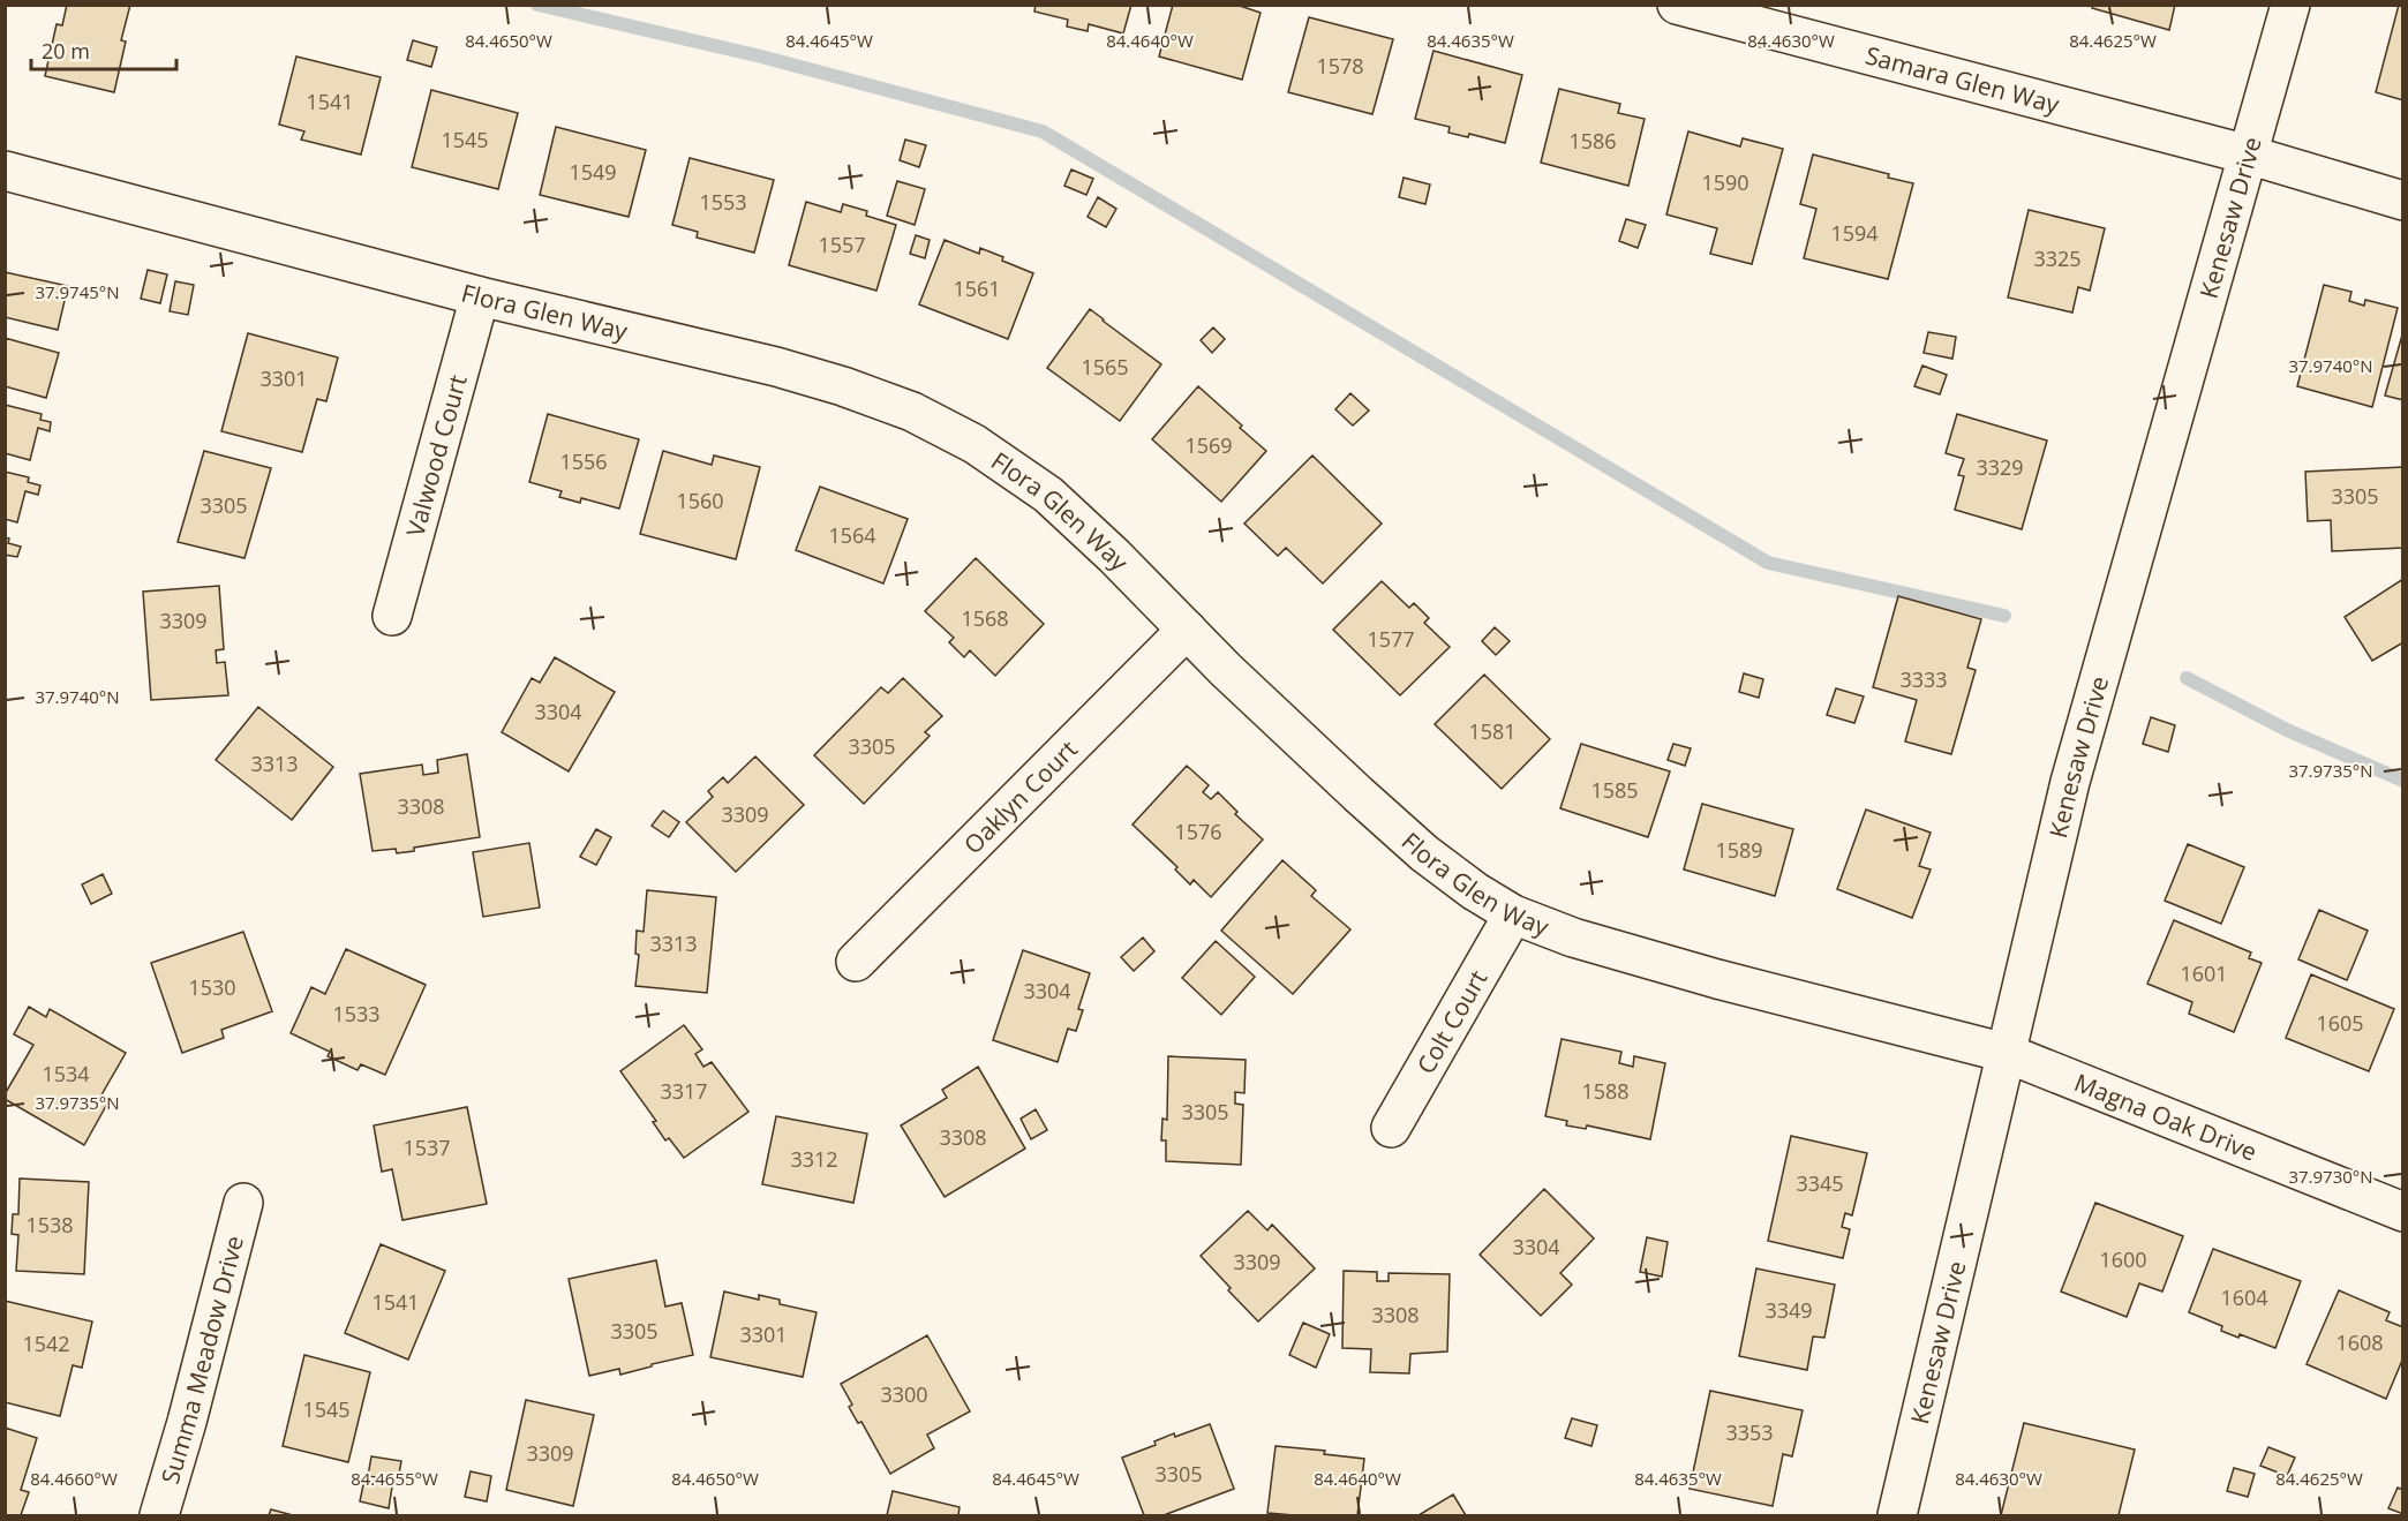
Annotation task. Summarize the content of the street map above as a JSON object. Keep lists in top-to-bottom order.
{
  "streets": {
    "street": [
      "Samara Glen Way",
      "Kenesaw Drive",
      "Flora Glen Way",
      "Valwood Court",
      "Oaklyn Court",
      "Colt Court",
      "Magna Oak Drive",
      "Summa Meadow Drive"
    ]
  },
  "crossings": [
    ["Samara Glen Way", "Kenesaw Drive"],
    ["Kenesaw Drive", "Flora Glen Way"],
    ["Kenesaw Drive", "Magna Oak Drive"],
    ["Flora Glen Way", "Valwood Court"],
    ["Flora Glen Way", "Oaklyn Court"],
    ["Flora Glen Way", "Colt Court"],
    ["Flora Glen Way", "Magna Oak Drive"]
  ],
  "house_numbers": [
    "1578",
    "1541",
    "1545",
    "1586",
    "1549",
    "1590",
    "1553",
    "1594",
    "1557",
    "3325",
    "1561",
    "1565",
    "3301",
    "1569",
    "1556",
    "3329",
    "3305",
    "1560",
    "3305",
    "1564",
    "1568",
    "3309",
    "1577",
    "3333",
    "3304",
    "1581",
    "3305",
    "3313",
    "1585",
    "3308",
    "3309",
    "1576",
    "1589",
    "3313",
    "1601",
    "1530",
    "3304",
    "1533",
    "1605",
    "1534",
    "3317",
    "1588",
    "3305",
    "3308",
    "1537",
    "3312",
    "3345",
    "1538",
    "3304",
    "1600",
    "3309",
    "1604",
    "1541",
    "3349",
    "3308",
    "3305",
    "3301",
    "1608",
    "1542",
    "3300",
    "1545",
    "3353",
    "3309",
    "3305"
  ],
  "scale_bar": "20 m",
  "coordinates": [
    "84.4650°W",
    "84.4645°W",
    "84.4640°W",
    "84.4635°W",
    "84.4630°W",
    "84.4625°W",
    "37.9745°N",
    "37.9740°N",
    "37.9735°N",
    "37.9730°N",
    "84.4660°W",
    "84.4655°W"
  ]
}
